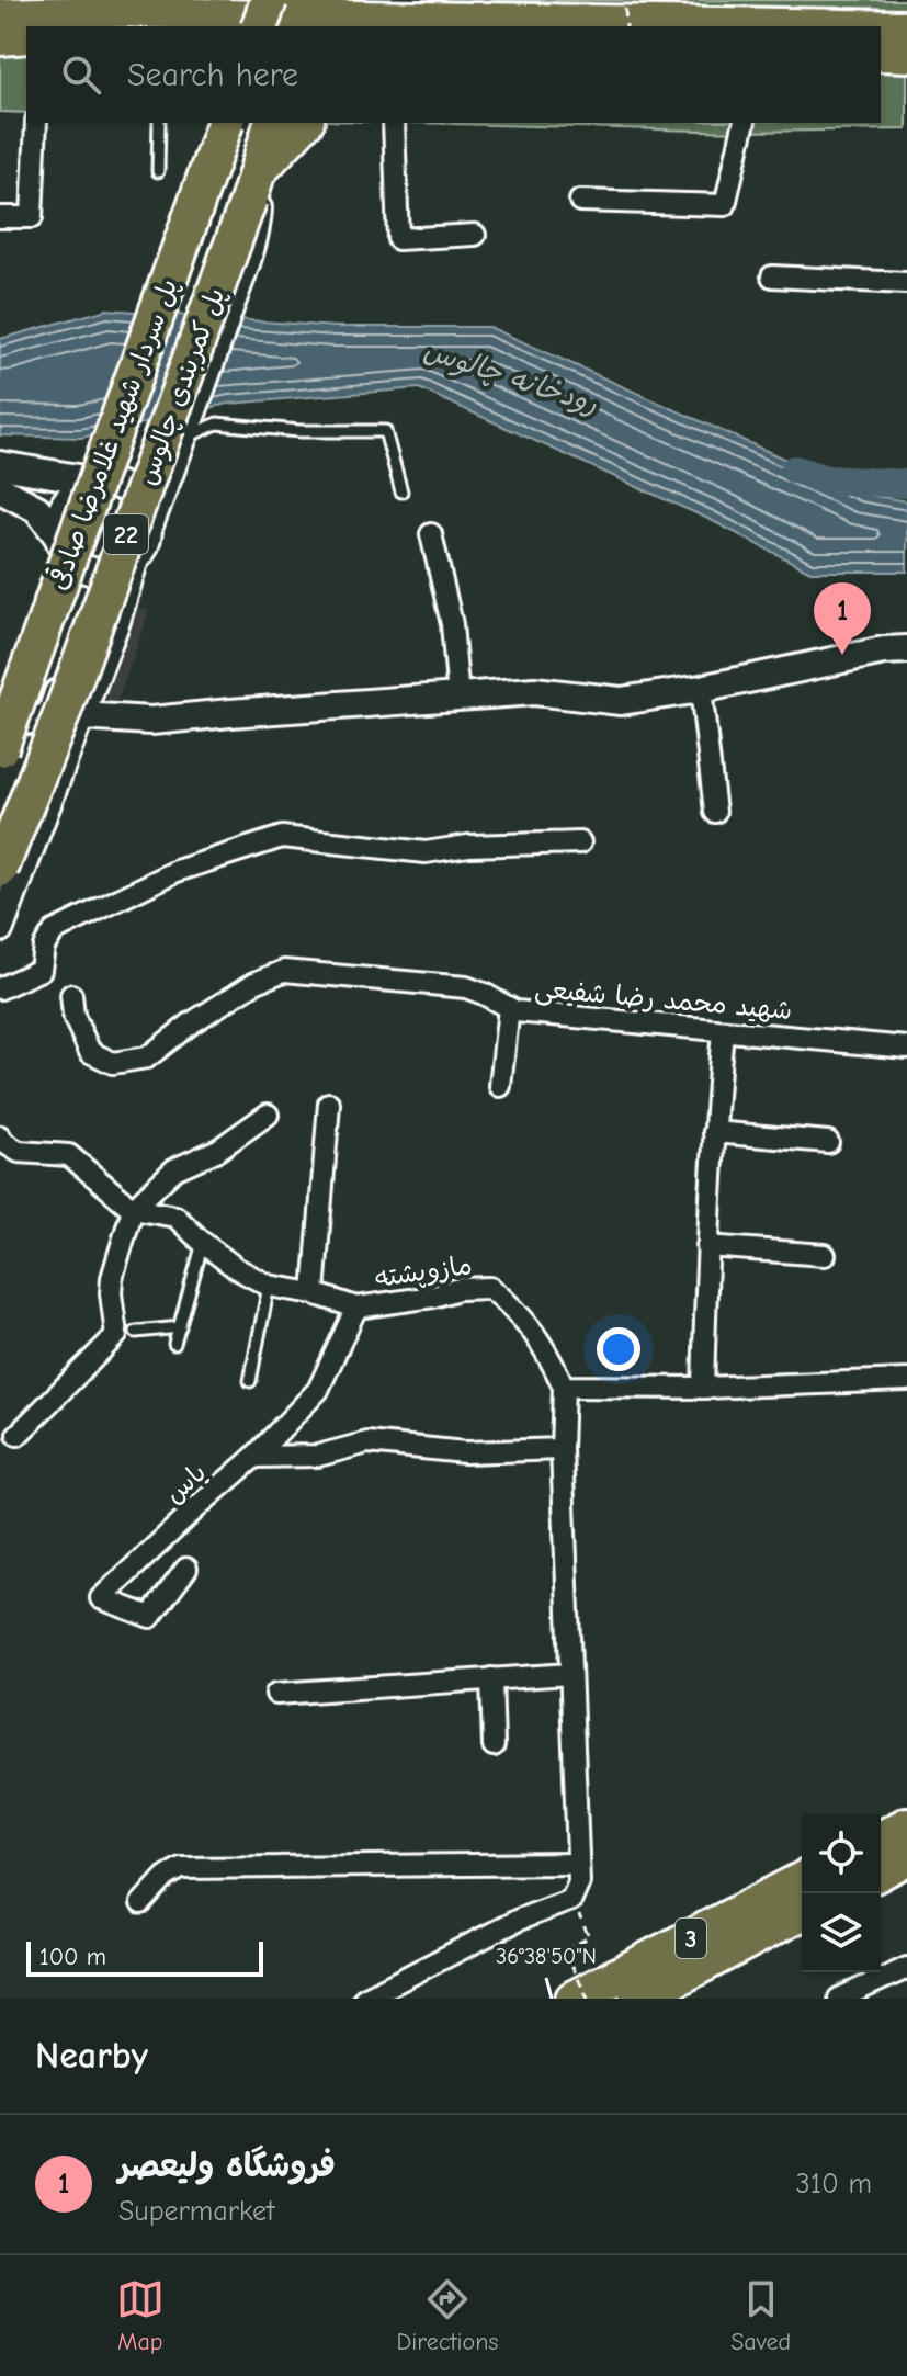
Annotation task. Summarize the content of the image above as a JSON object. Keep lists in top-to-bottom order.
{
  "streets": {
    "highway": [
      "پل کمربندی چالوس",
      "پل سردار شهید غلامرضا صادقی",
      "22",
      "3"
    ],
    "street": ["شهید محمد رضا شفیعی", "مازوپشته", "یاس"]
  },
  "crossings": [
    ["پل کمربندی چالوس", "22"],
    ["مازوپشته", "یاس"]
  ],
  "water": ["رودخانه چالوس"],
  "scale_bar": "100 m",
  "page": {
    "search": "Search here",
    "pins": "1",
    "scale": "100 m",
    "heading": "Nearby",
    "list": [
      {
        "mark": "1",
        "name": "فروشگاه ولیعصر",
        "note": "Supermarket",
        "value": "310 m"
      }
    ],
    "nav": ["Map", "Directions", "Saved"]
  },
  "coordinates": ["36°38'50\"N"]
}
